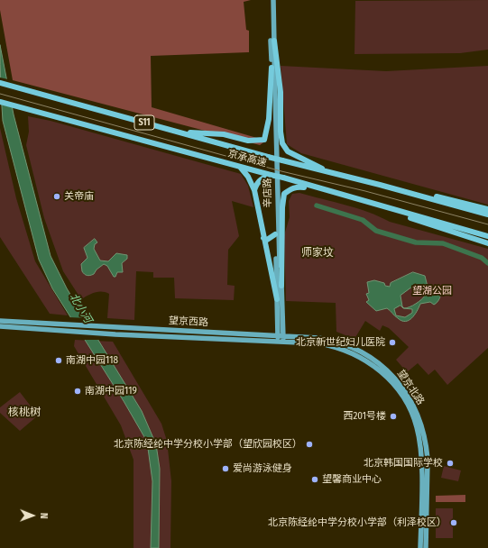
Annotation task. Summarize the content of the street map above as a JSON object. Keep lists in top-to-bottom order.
{
  "streets": {
    "highway": ["S11", "京承高速"],
    "main road": ["辛店路", "望京西路", "望京北路"]
  },
  "crossings": [
    ["辛店路", "望京西路"],
    ["辛店路", "望京北路"],
    ["望京西路", "望京北路"]
  ],
  "districts": ["师家坟", "核桃树"],
  "water": ["北小河"],
  "parks": ["望湖公园"],
  "places": [
    "关帝庙",
    "北京新世纪妇儿医院",
    "南湖中园118",
    "南湖中园119",
    "西201号楼",
    "北京陈经纶中学分校小学部（望欣园校区）",
    "北京韩国国际学校",
    "爱尚游泳健身",
    "望馨商业中心",
    "北京陈经纶中学分校小学部（利泽校区）"
  ],
  "north": "right"
}
